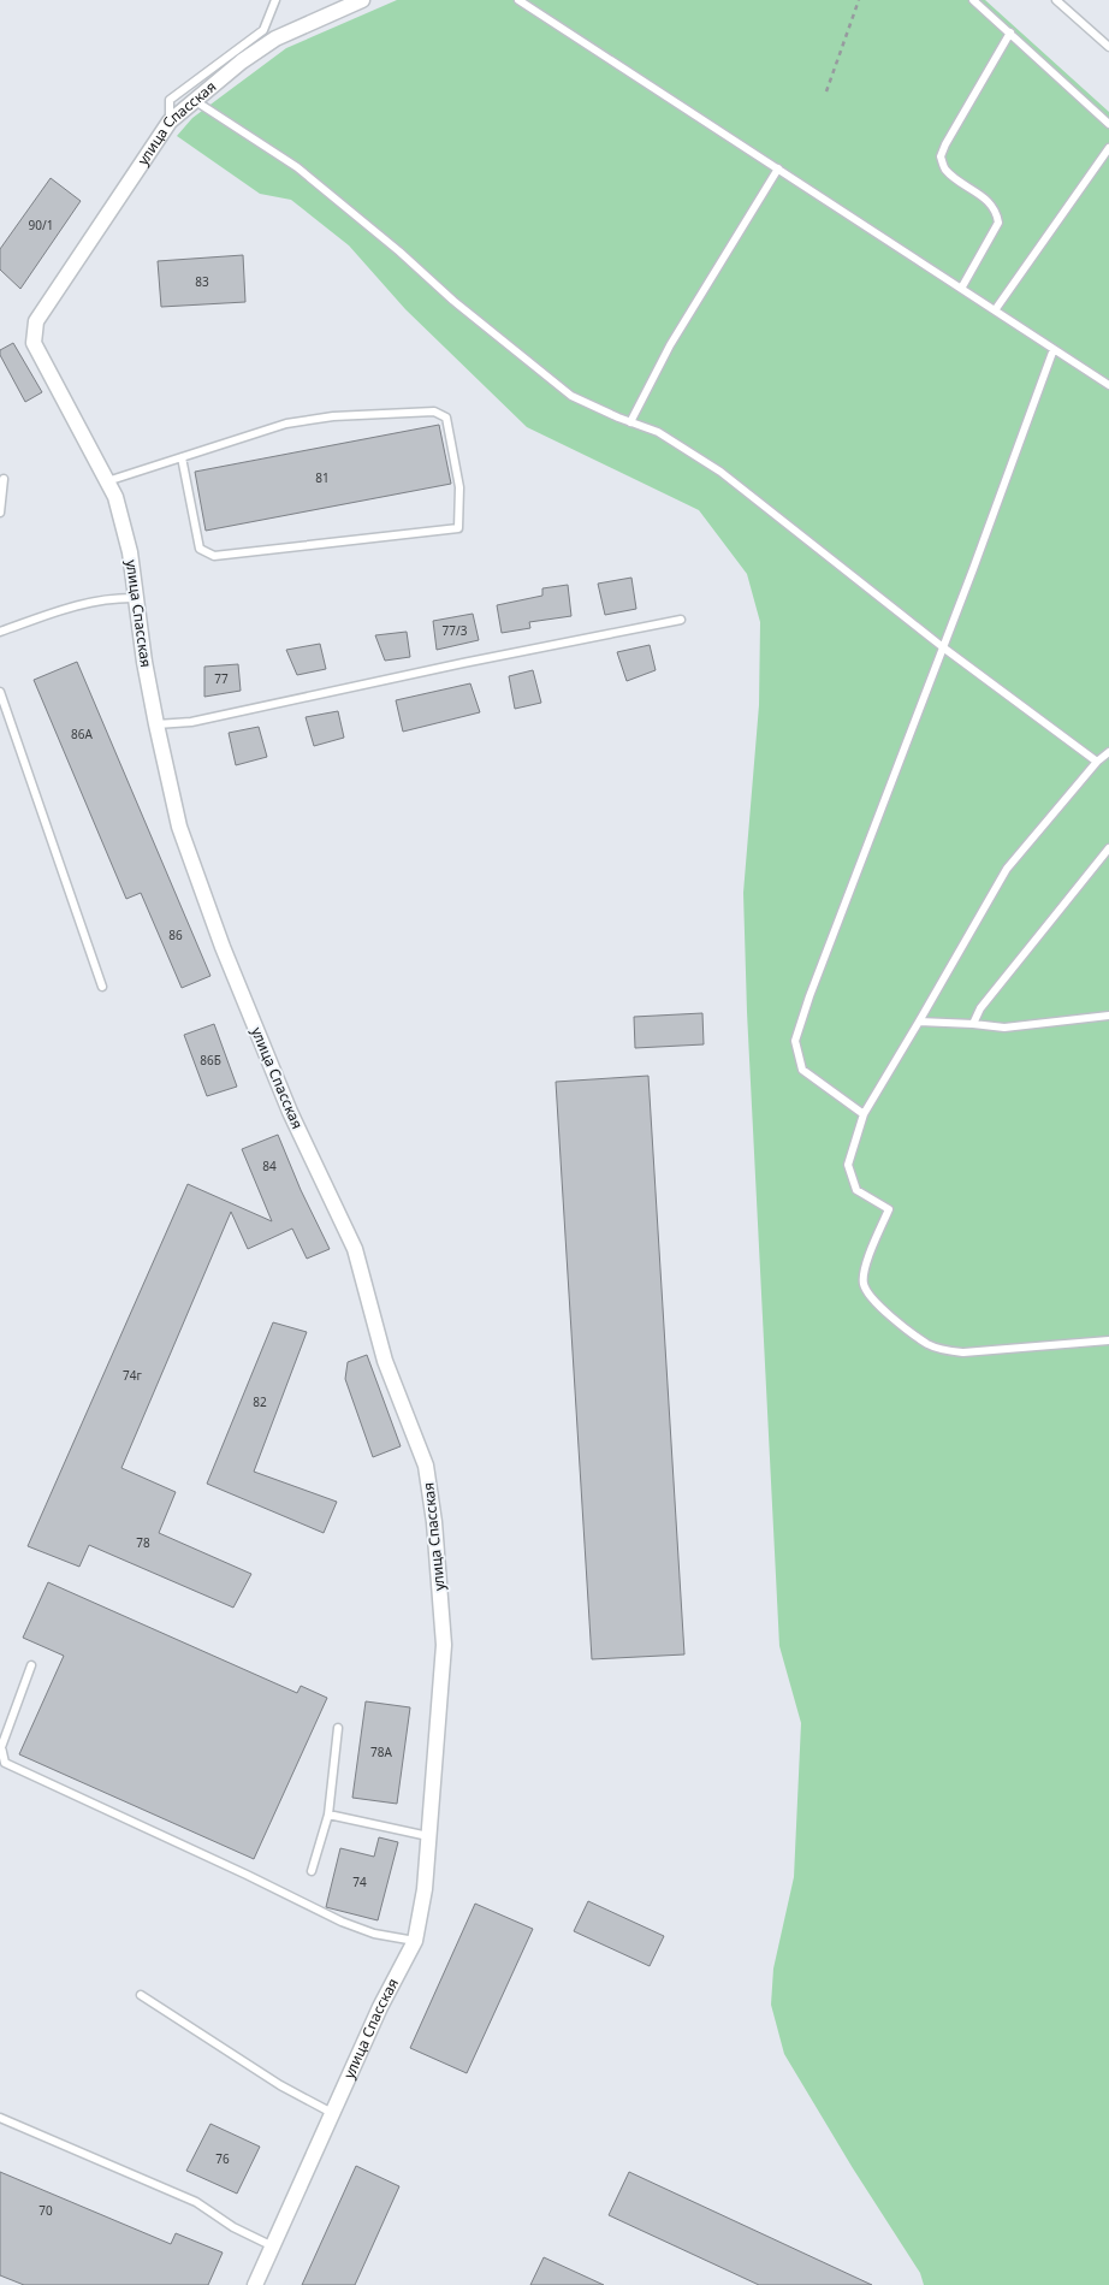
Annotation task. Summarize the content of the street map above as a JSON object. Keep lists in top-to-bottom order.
{
  "streets": {
    "street": ["улица Спасская"]
  },
  "house_numbers": [
    "90/1",
    "83",
    "81",
    "77/3",
    "77",
    "86А",
    "86",
    "86Б",
    "84",
    "74г",
    "82",
    "78",
    "78А",
    "74",
    "76",
    "70"
  ]
}
